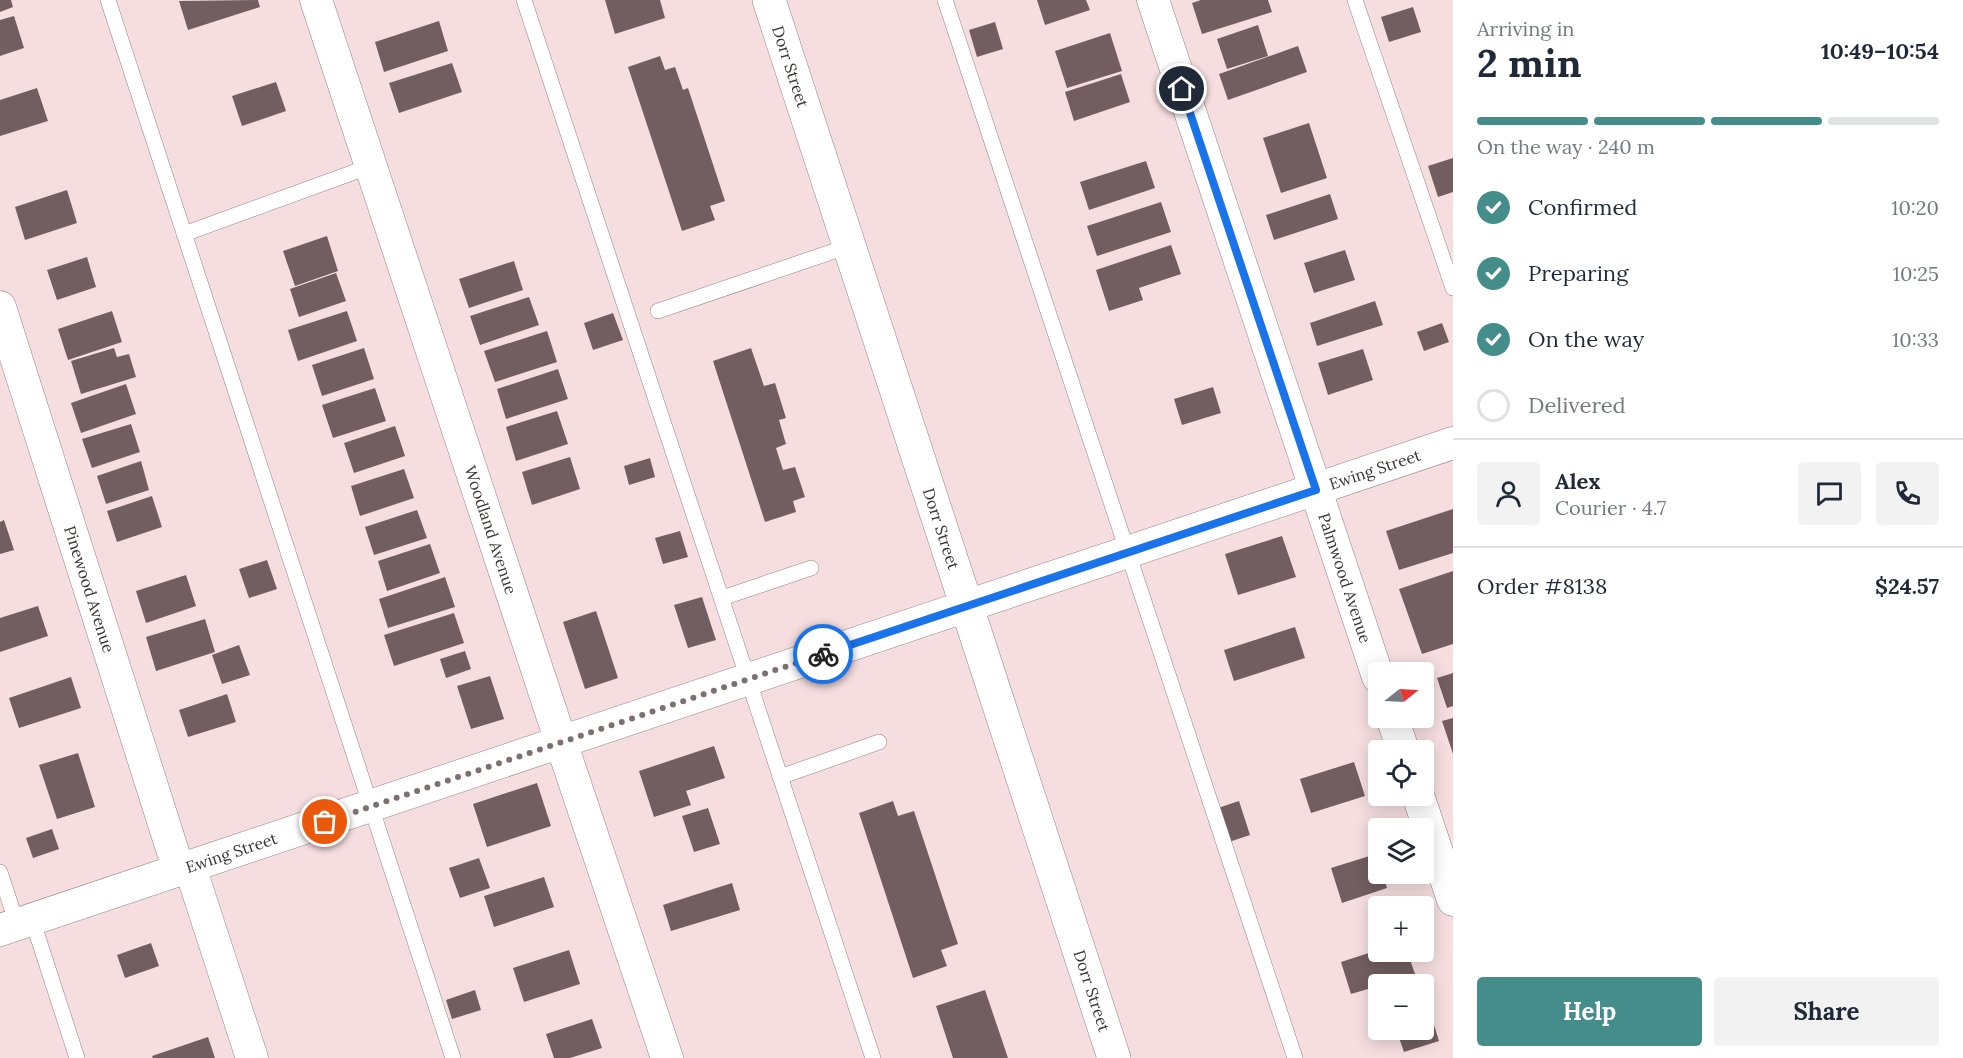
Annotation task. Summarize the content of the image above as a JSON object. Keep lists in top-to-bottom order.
{
  "streets": {
    "main road": ["Dorr Street"],
    "street": [
      "Ewing Street",
      "Woodland Avenue",
      "Palmwood Avenue",
      "Pinewood Avenue"
    ]
  },
  "crossings": [
    ["Dorr Street", "Ewing Street"],
    ["Ewing Street", "Woodland Avenue"],
    ["Ewing Street", "Palmwood Avenue"],
    ["Ewing Street", "Pinewood Avenue"]
  ],
  "north": "right",
  "page": {
    "heading": ["2 min", "Arriving in", "10:49–10:54"],
    "panel": [
      "Alex",
      "Courier · 4.7",
      "Order #8138",
      "$24.57"
    ],
    "bar": "On the way · 240 m",
    "list": [
      ["Confirmed", "10:20"],
      ["Preparing", "10:25"],
      ["On the way", "10:33"],
      "Delivered"
    ],
    "map_buttons": ["+", "−"],
    "buttons": ["Help", "Share"]
  }
}
